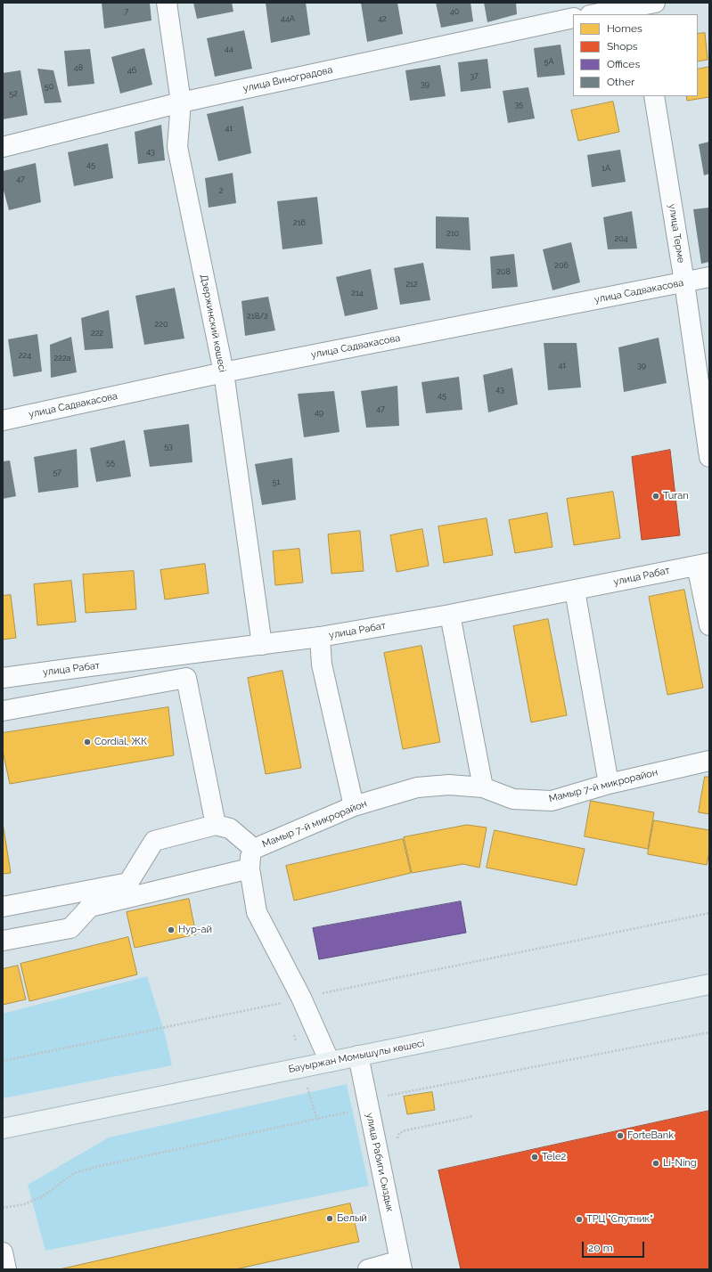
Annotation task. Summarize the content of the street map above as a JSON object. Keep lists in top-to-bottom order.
{
  "streets": {
    "main road": ["Бауыржан Момышұлы көшесі"],
    "street": [
      "улица Виноградова",
      "улица Терме",
      "улица Садвакасова",
      "Дзержинский көшесі",
      "улица Рабат",
      "Мамыр 7-й микрорайон",
      "улица Рабиги Сыздык"
    ]
  },
  "crossings": [
    ["улица Виноградова", "Дзержинский көшесі"],
    ["улица Терме", "улица Садвакасова"],
    ["улица Садвакасова", "Дзержинский көшесі"],
    ["Дзержинский көшесі", "улица Рабат"],
    ["Бауыржан Момышұлы көшесі", "улица Рабиги Сыздык"]
  ],
  "places": [
    "Turan",
    "Cordial, ЖК",
    "Нур-ай",
    "ForteBank",
    "Tele2",
    "Li-Ning",
    "Белый",
    "ТРЦ \"Спутник\""
  ],
  "house_numbers": [
    "7",
    "40",
    "44А",
    "42",
    "44",
    "5А",
    "48",
    "46",
    "37",
    "39",
    "50",
    "52",
    "35",
    "41",
    "43",
    "45",
    "1А",
    "47",
    "2",
    "216",
    "210",
    "204",
    "206",
    "208",
    "212",
    "214",
    "218/2",
    "220",
    "222",
    "224",
    "222а",
    "41",
    "39",
    "43",
    "45",
    "47",
    "49",
    "53",
    "55",
    "57",
    "51"
  ],
  "legend": [
    "Homes",
    "Shops",
    "Offices",
    "Other"
  ],
  "scale_bar": "20 m"
}
